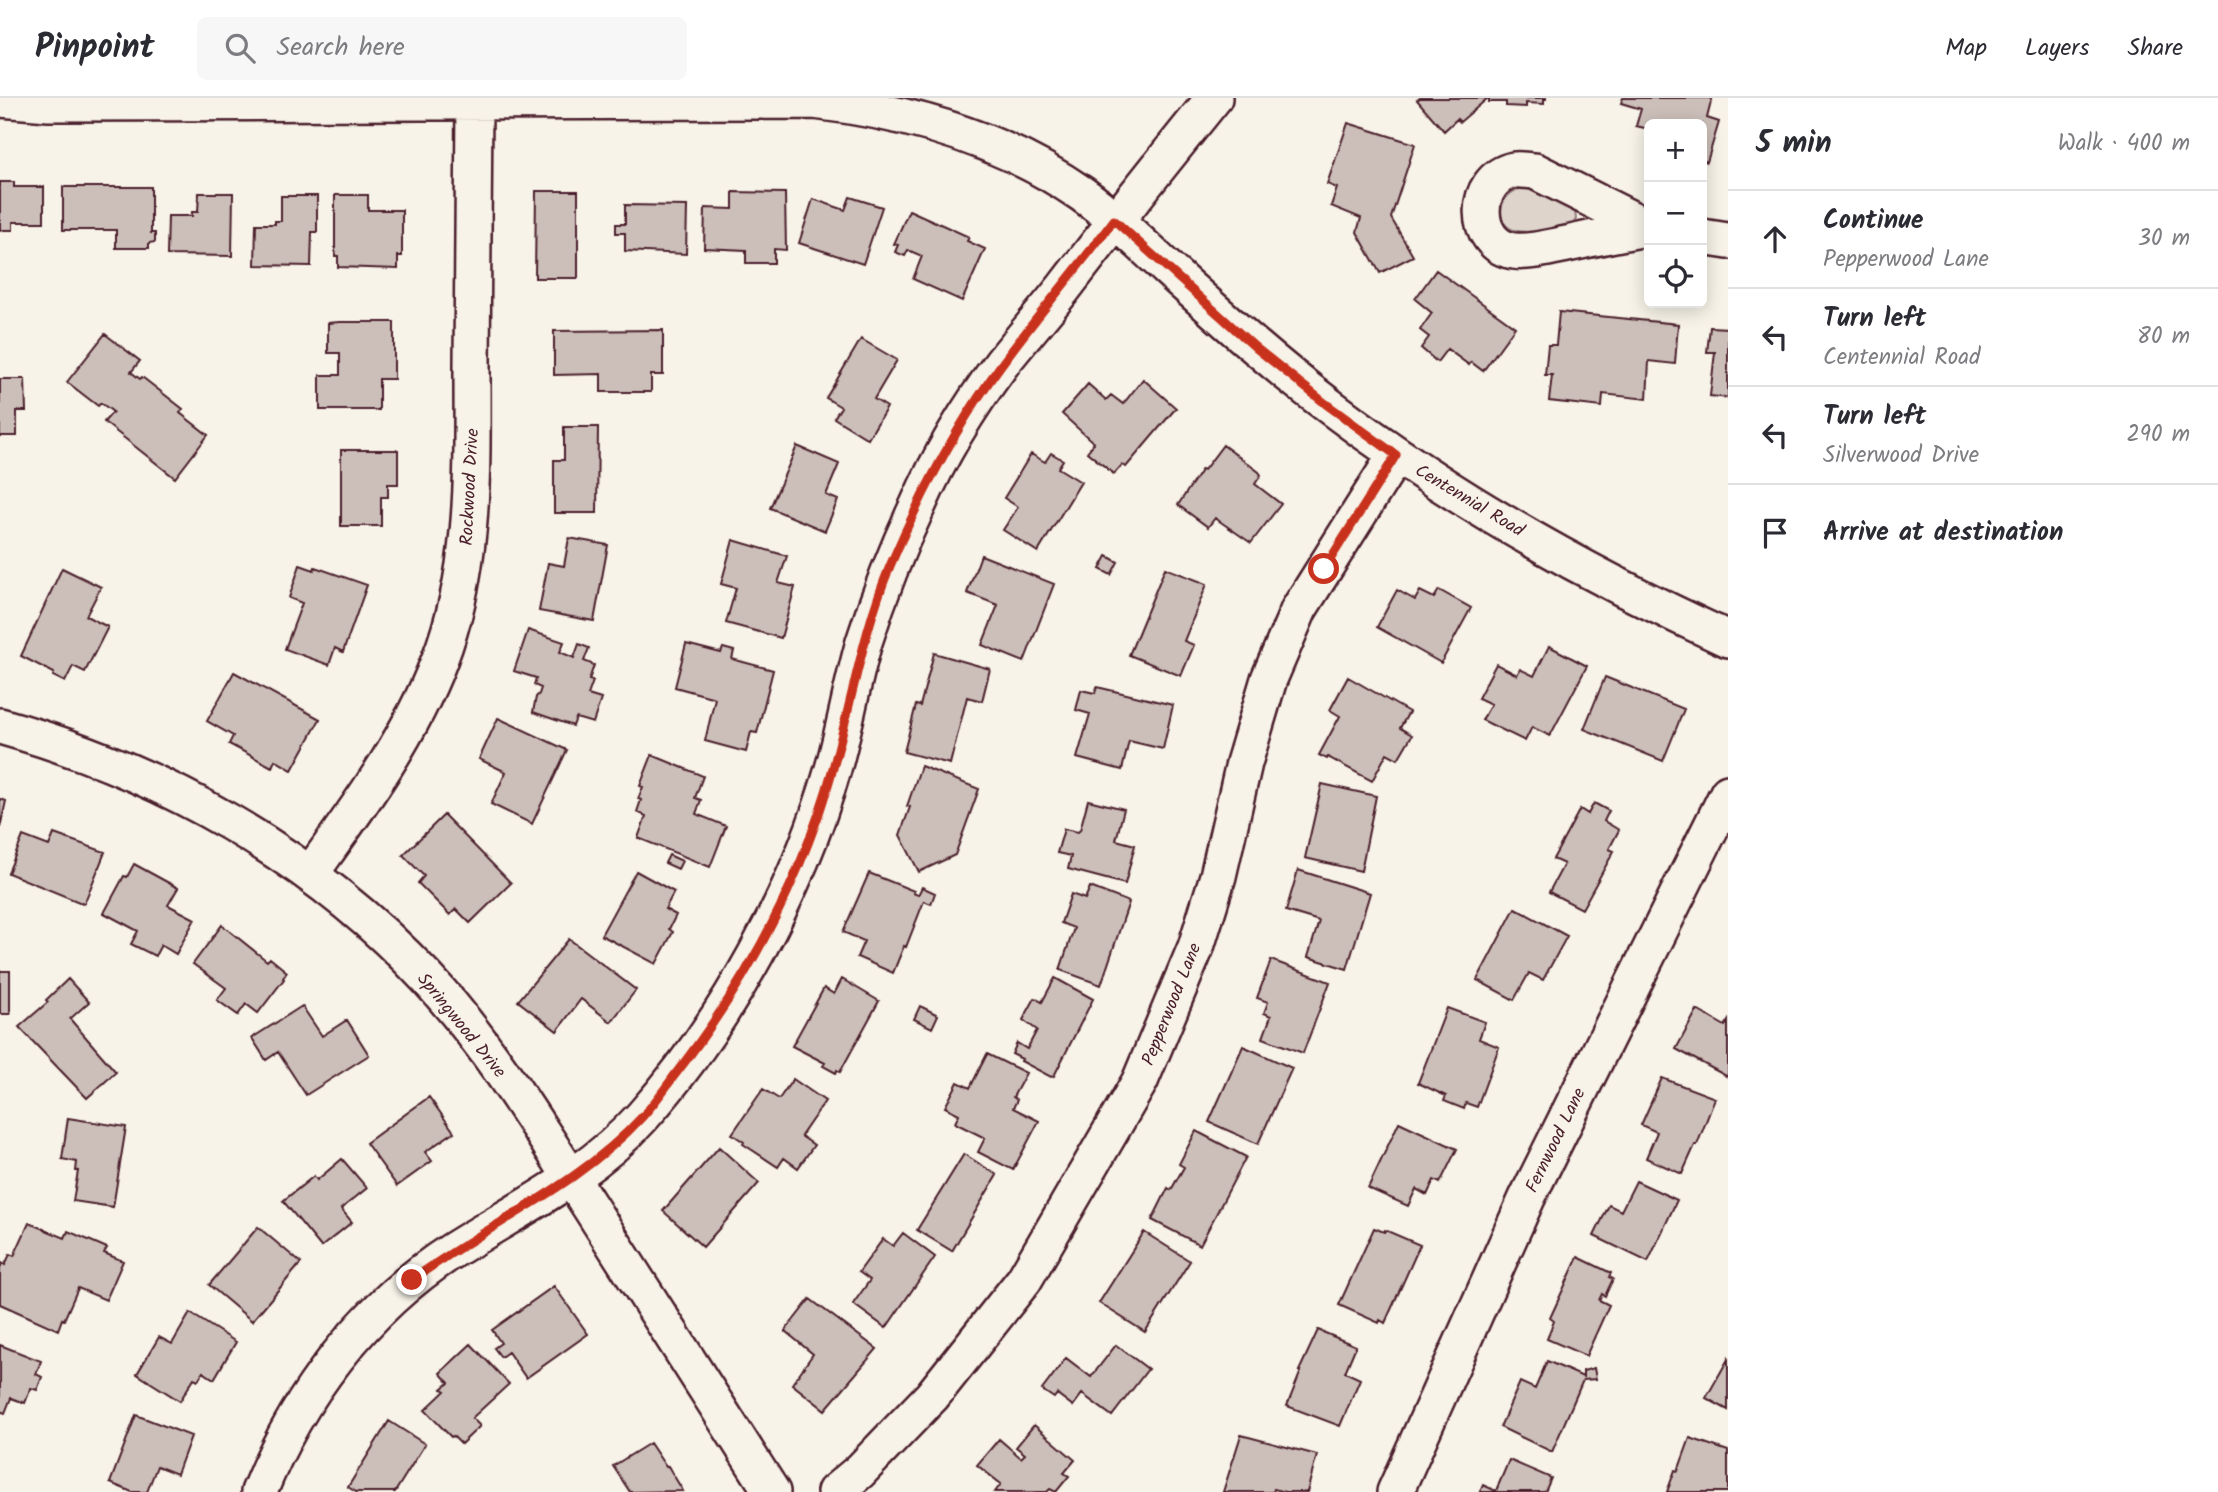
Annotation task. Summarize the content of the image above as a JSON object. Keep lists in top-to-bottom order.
{
  "streets": {
    "street": [
      "Rockwood Drive",
      "Centennial Road",
      "Pepperwood Lane",
      "Springwood Drive",
      "Fernwood Lane"
    ]
  },
  "crossings": [
    ["Rockwood Drive", "Centennial Road"],
    ["Rockwood Drive", "Springwood Drive"],
    ["Centennial Road", "Pepperwood Lane"]
  ],
  "page": {
    "header": "Pinpoint",
    "search": "Search here",
    "nav": ["Map", "Layers", "Share"],
    "heading": ["5 min", "Walk · 400 m"],
    "map_buttons": ["+", "−"],
    "list": [
      ["Continue", "Pepperwood Lane", "30 m"],
      ["Turn left", "Centennial Road", "80 m"],
      ["Turn left", "Silverwood Drive", "290 m"],
      "Arrive at destination"
    ]
  }
}
